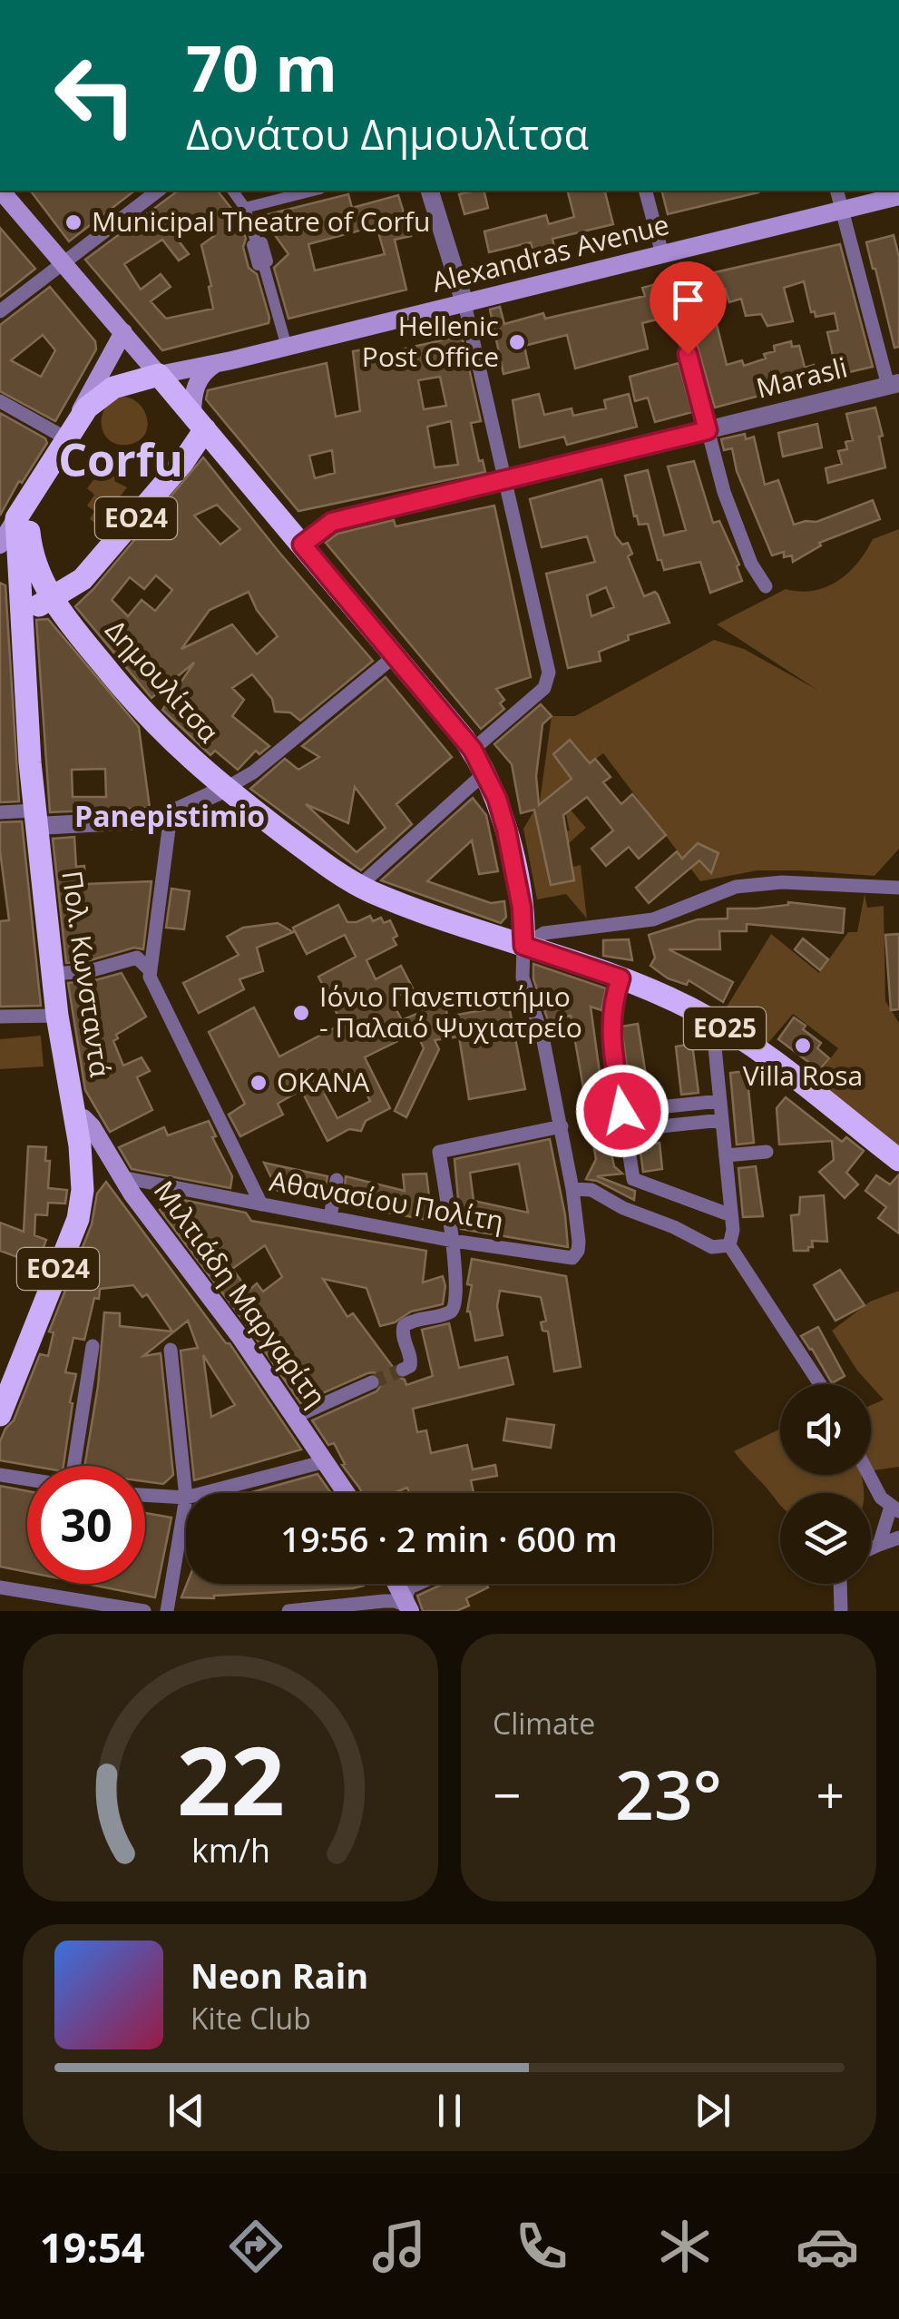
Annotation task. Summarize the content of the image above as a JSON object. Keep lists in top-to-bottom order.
{
  "streets": {
    "main road": [
      "Alexandras Avenue",
      "ΕΟ24",
      "Δημουλίτσα",
      "Πολ. Κωνσταντά",
      "ΕΟ25",
      "Μιλτιάδη Μαργαρίτη"
    ],
    "street": ["Marasli", "Αθανασίου Πολίτη"]
  },
  "crossings": [
    ["ΕΟ24", "Δημουλίτσα"],
    ["ΕΟ24", "Πολ. Κωνσταντά"],
    ["ΕΟ24", "ΕΟ25"],
    ["ΕΟ24", "Μιλτιάδη Μαργαρίτη"],
    ["Δημουλίτσα", "ΕΟ25"],
    ["Πολ. Κωνσταντά", "Μιλτιάδη Μαργαρίτη"],
    ["Αθανασίου Πολίτη", "Μιλτιάδη Μαργαρίτη"]
  ],
  "districts": ["Corfu", "Panepistimio"],
  "places": [
    "Municipal Theatre of Corfu",
    "Hellenic Post Office",
    "Ιόνιο Πανεπιστήμιο - Παλαιό Ψυχιατρείο",
    "Villa Rosa",
    "ΟΚΑΝΑ"
  ],
  "page": {
    "turn": ["70 m", "Δονάτου Δημουλίτσα"],
    "limit": "30",
    "trip": "19:56 · 2 min · 600 m",
    "tile": "Climate",
    "heat": ["−", "23°", "+"],
    "song": ["Neon Rain", "Kite Club"],
    "tabs": "19:54",
    "gauge": ["22", "km/h"]
  }
}
